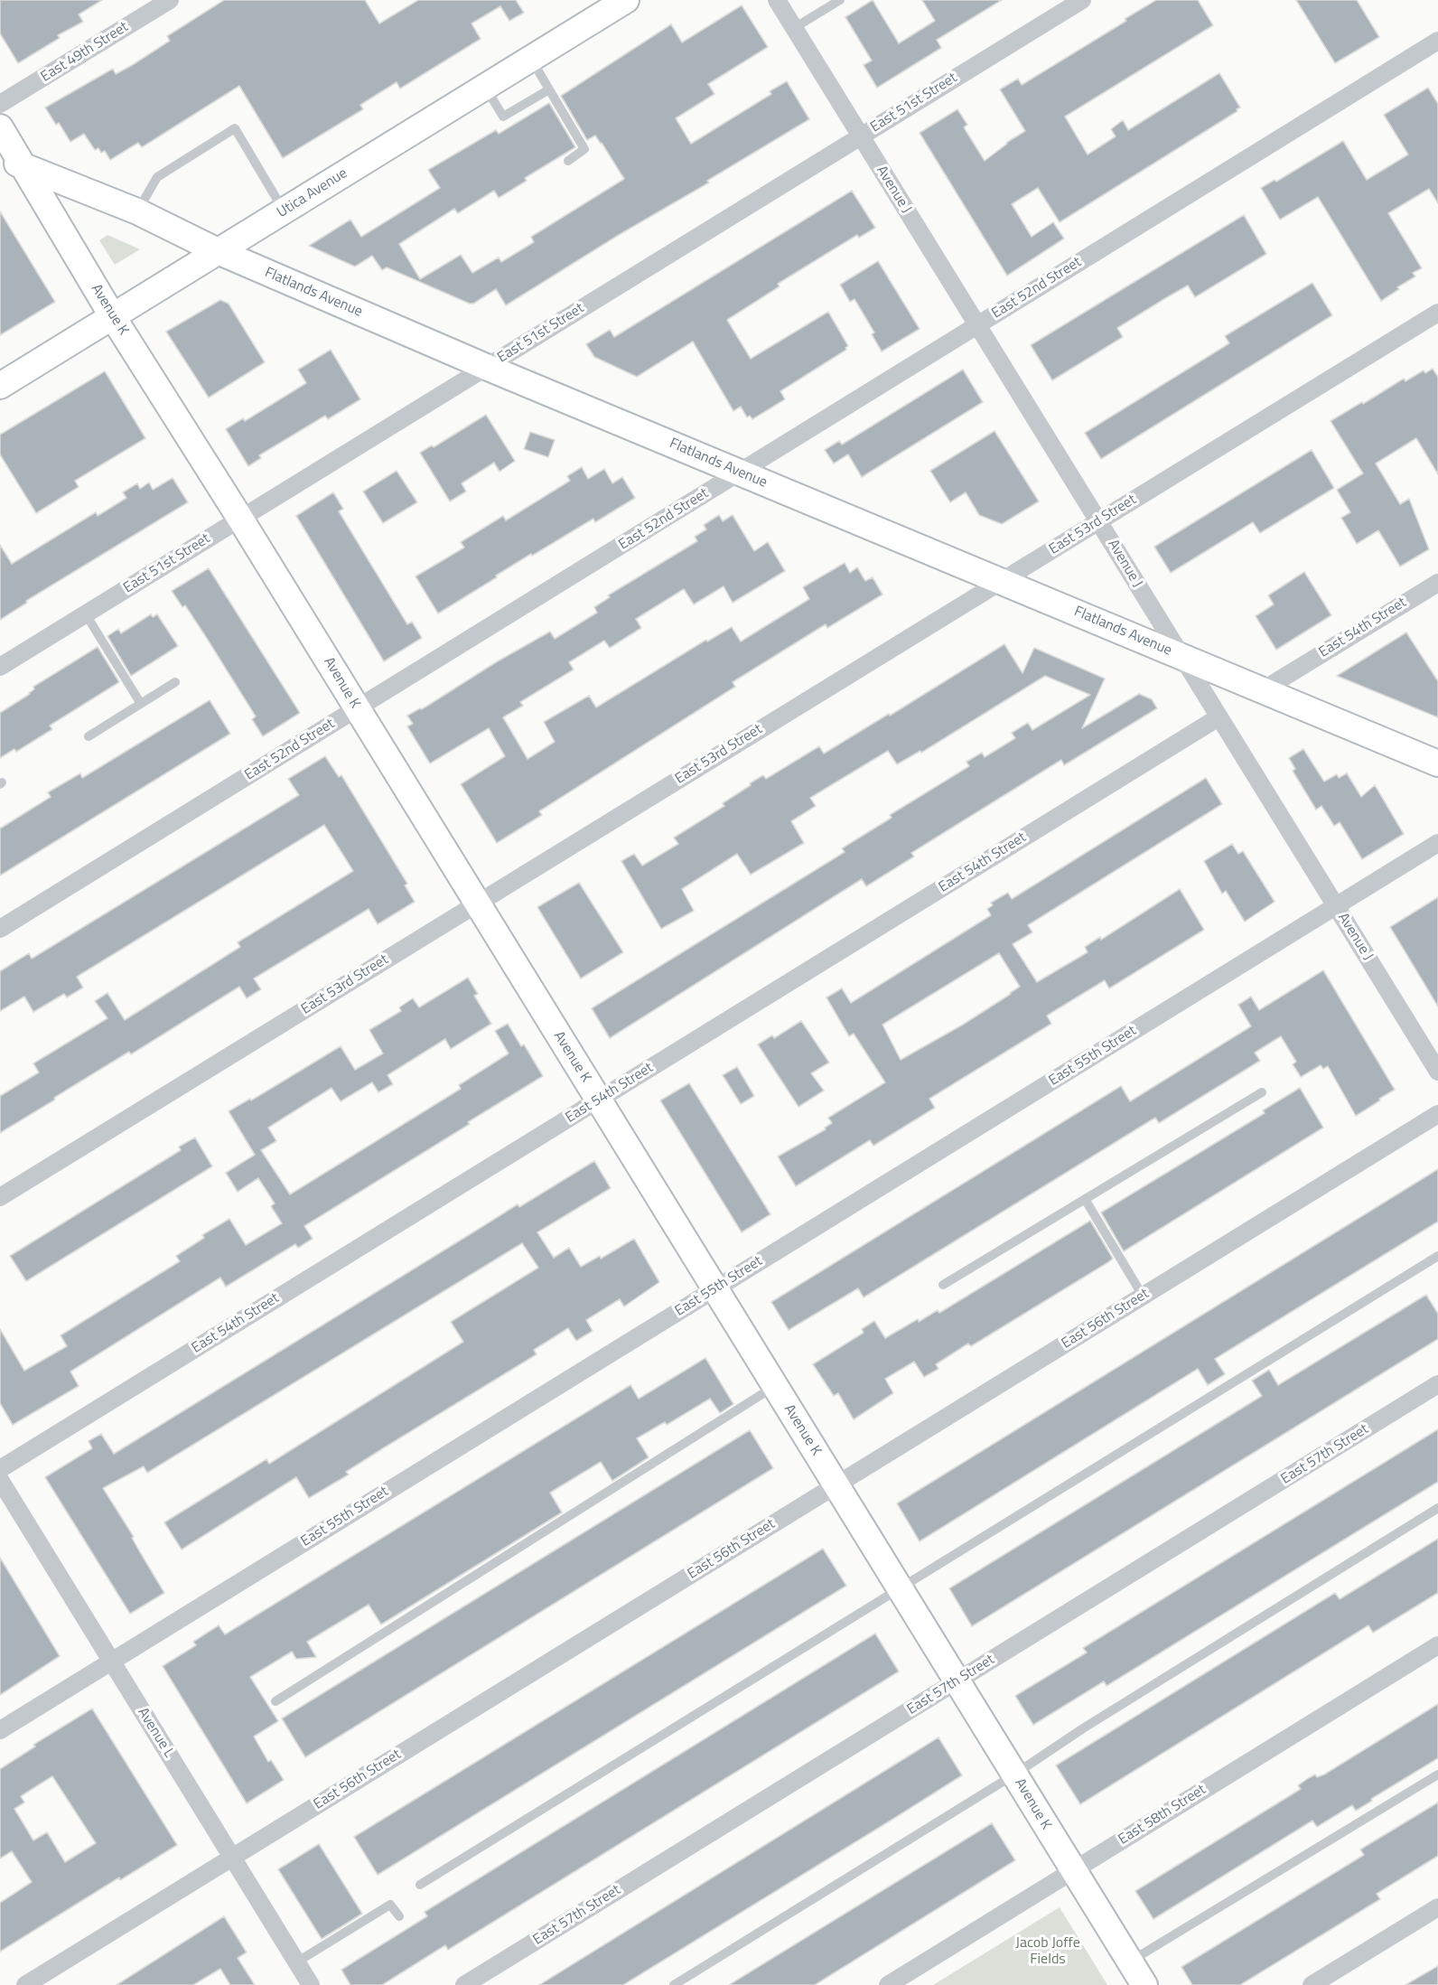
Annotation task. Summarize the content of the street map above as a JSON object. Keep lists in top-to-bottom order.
{
  "streets": {
    "main road": ["Utica Avenue", "Flatlands Avenue", "Avenue K"],
    "street": [
      "East 49th Street",
      "East 51st Street",
      "Avenue J",
      "East 52nd Street",
      "East 53rd Street",
      "East 54th Street",
      "East 55th Street",
      "East 56th Street",
      "East 57th Street",
      "Avenue L",
      "East 58th Street"
    ]
  },
  "crossings": [
    ["East 51st Street", "Avenue J"],
    ["East 51st Street", "Flatlands Avenue"],
    ["East 51st Street", "Avenue K"],
    ["Avenue J", "East 52nd Street"],
    ["Avenue J", "Flatlands Avenue"],
    ["Avenue J", "East 53rd Street"],
    ["Avenue J", "East 54th Street"],
    ["Avenue J", "East 55th Street"],
    ["Utica Avenue", "Flatlands Avenue"],
    ["Utica Avenue", "Avenue K"],
    ["East 52nd Street", "Flatlands Avenue"],
    ["East 52nd Street", "Avenue K"],
    ["Flatlands Avenue", "Avenue K"],
    ["Flatlands Avenue", "East 53rd Street"],
    ["Flatlands Avenue", "East 54th Street"],
    ["Avenue K", "East 53rd Street"],
    ["Avenue K", "East 54th Street"],
    ["Avenue K", "East 55th Street"],
    ["Avenue K", "East 56th Street"],
    ["Avenue K", "East 57th Street"],
    ["Avenue K", "East 58th Street"],
    ["East 55th Street", "Avenue L"],
    ["East 56th Street", "Avenue L"]
  ],
  "parks": ["Jacob Joffe Fields"]
}
